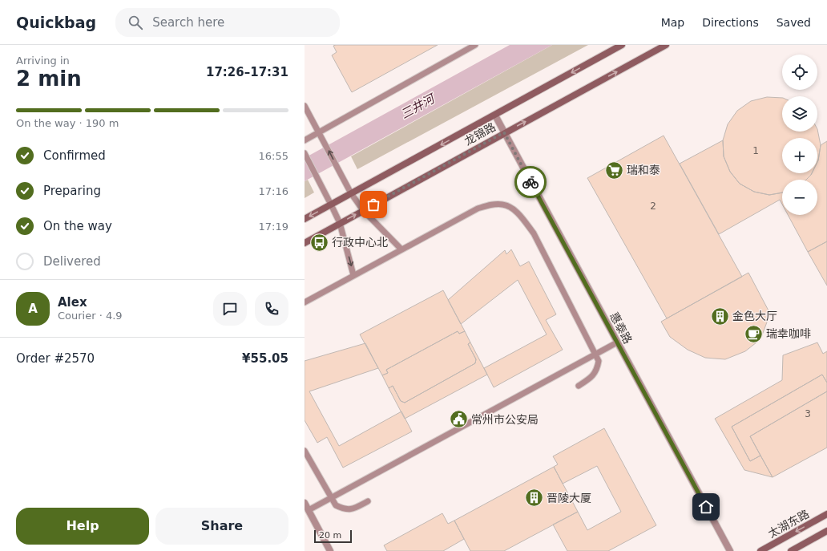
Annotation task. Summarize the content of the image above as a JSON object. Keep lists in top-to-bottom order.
{
  "streets": {
    "main road": ["龙锦路", "太湖东路"],
    "street": ["惠泰路"]
  },
  "crossings": [
    ["龙锦路", "惠泰路"]
  ],
  "water": ["三井河"],
  "places": {
    "supermarket": ["瑞和泰"],
    "bus stop": ["行政中心北"],
    "building": ["金色大厅", "晋陵大厦"],
    "cafe": ["瑞幸咖啡"],
    "public building": ["常州市公安局"]
  },
  "house_numbers": ["1", "2", "3"],
  "scale_bar": "20 m",
  "page": {
    "header": "Quickbag",
    "search": "Search here",
    "nav": ["Map", "Directions", "Saved"],
    "heading": ["2 min", "Arriving in", "17:26–17:31"],
    "panel": [
      "Alex",
      "Courier · 4.9",
      "Order #2570",
      "¥55.05"
    ],
    "map_buttons": ["+", "−"],
    "bar": "On the way · 190 m",
    "list": [
      ["Confirmed", "16:55"],
      ["Preparing", "17:16"],
      ["On the way", "17:19"],
      "Delivered"
    ],
    "round": "A",
    "buttons": ["Help", "Share"],
    "scale": "20 m"
  }
}
